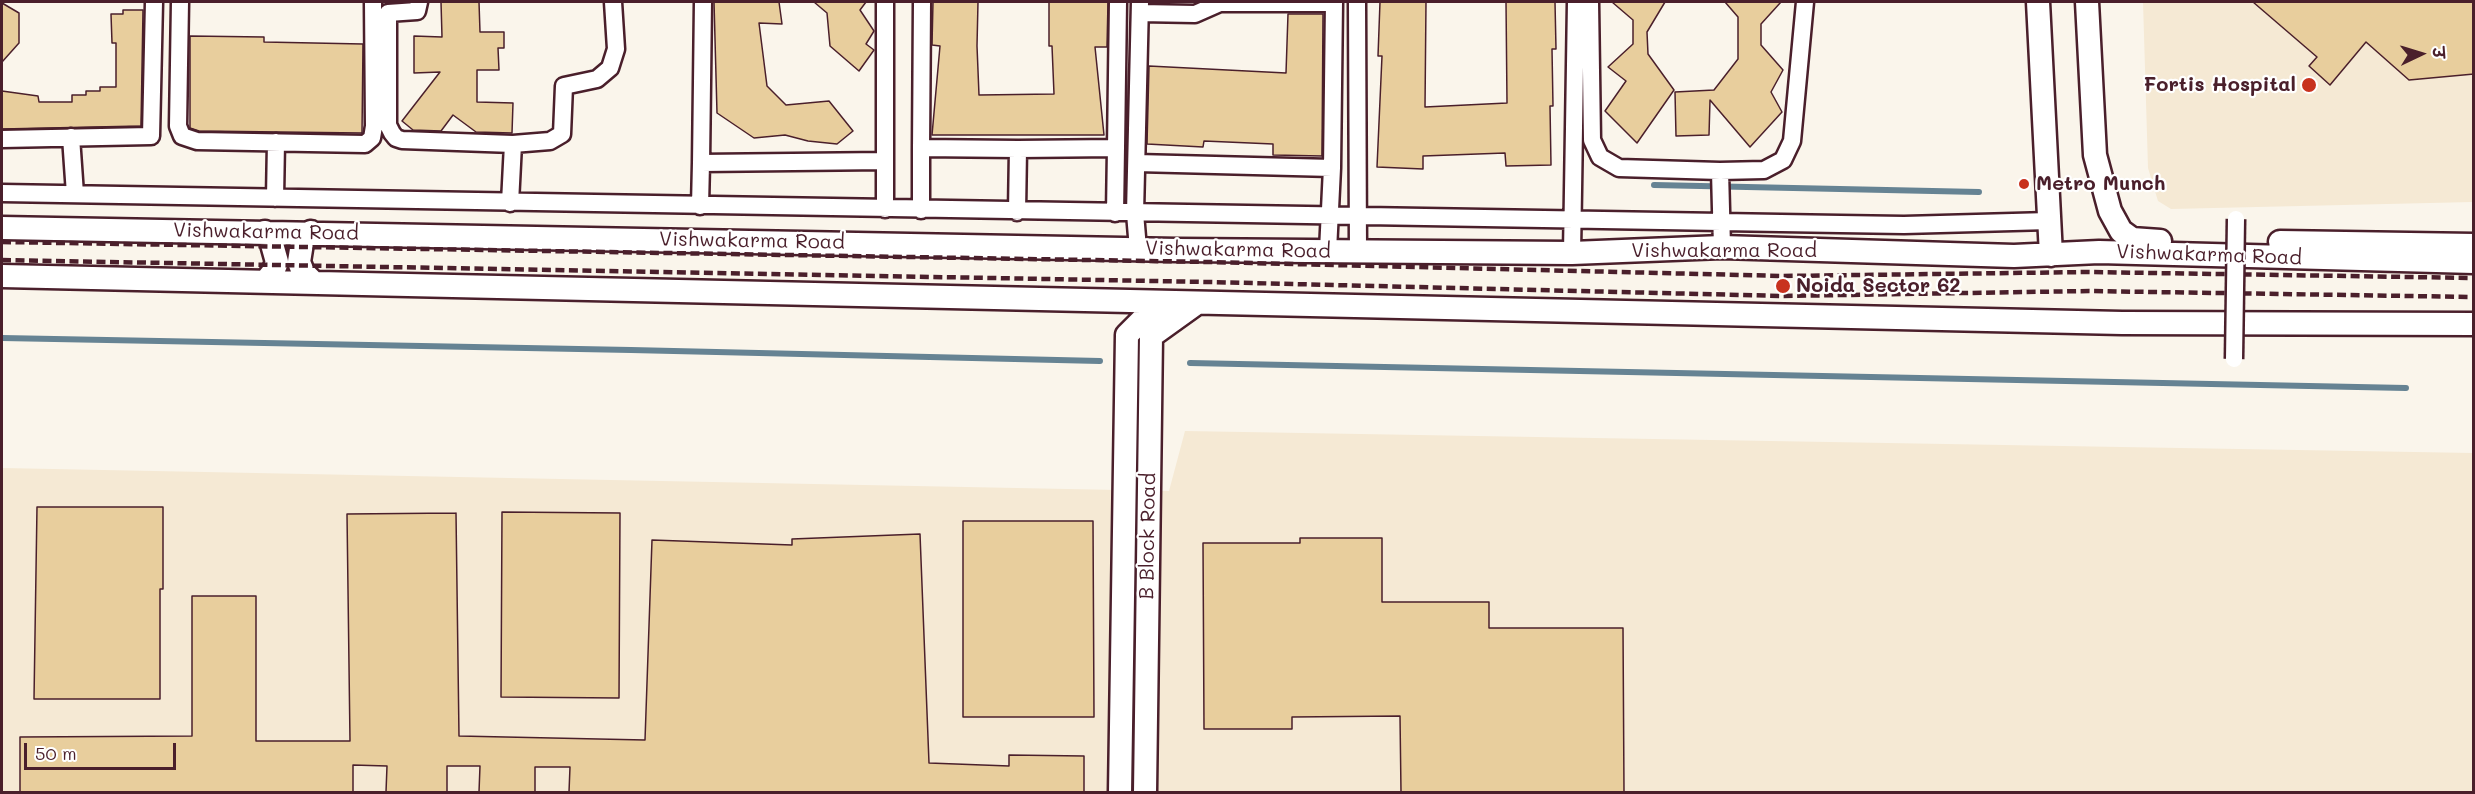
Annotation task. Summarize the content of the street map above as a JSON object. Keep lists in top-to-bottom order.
{
  "streets": {
    "main road": ["Vishwakarma Road", "B Block Road"]
  },
  "places": ["Fortis Hospital", "Metro Munch", "Noida Sector 62"],
  "scale_bar": "50 m",
  "north": "right"
}
